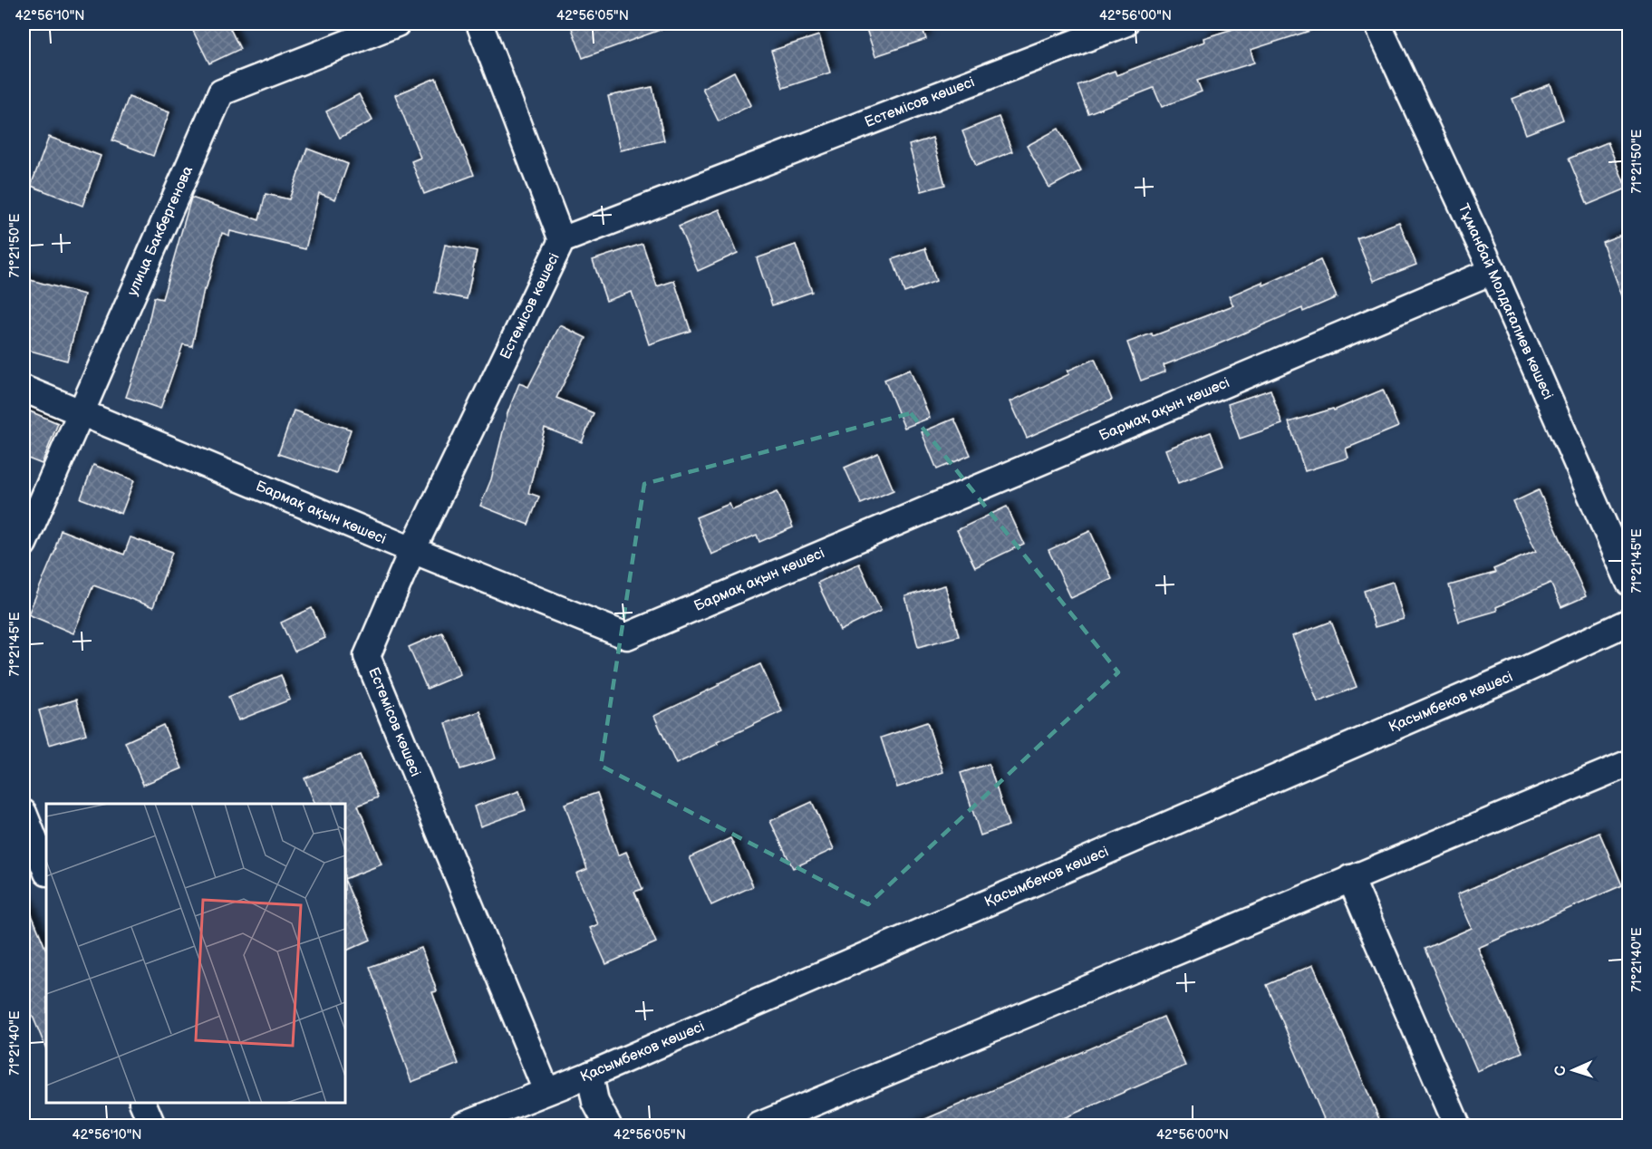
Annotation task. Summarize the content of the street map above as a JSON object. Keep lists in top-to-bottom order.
{
  "streets": {
    "street": [
      "Естемісов көшесі",
      "улица Бакбергенова",
      "Тұманбай Молдағалиев көшесі",
      "Бармақ ақын көшесі",
      "Қасымбеков көшесі"
    ]
  },
  "crossings": [
    ["Естемісов көшесі", "Бармақ ақын көшесі"],
    ["Естемісов көшесі", "Қасымбеков көшесі"],
    ["улица Бакбергенова", "Бармақ ақын көшесі"],
    ["Тұманбай Молдағалиев көшесі", "Бармақ ақын көшесі"]
  ],
  "north": "left",
  "coordinates": [
    "42°56'10\"N",
    "42°56'05\"N",
    "42°56'00\"N",
    "71°21'50\"E",
    "71°21'45\"E",
    "71°21'40\"E"
  ]
}
